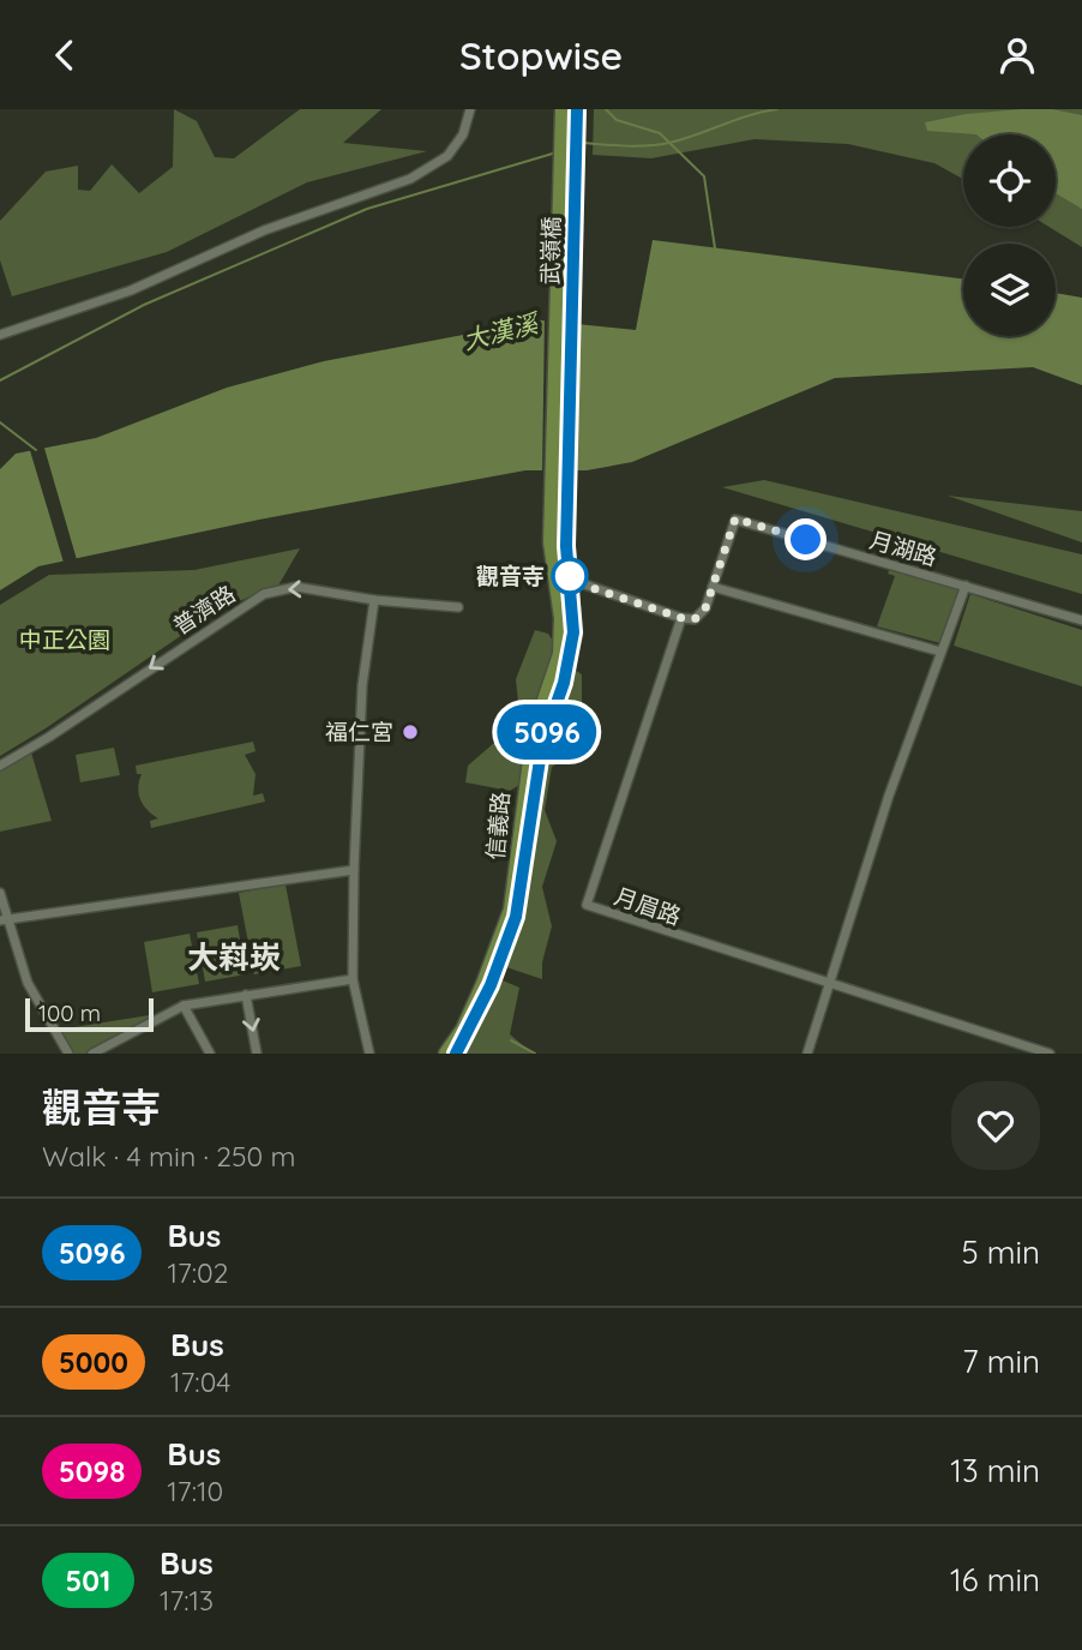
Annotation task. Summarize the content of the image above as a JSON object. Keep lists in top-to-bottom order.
{
  "streets": {
    "main road": ["武嶺橋", "信義路"],
    "street": ["月湖路", "普濟路", "月眉路"]
  },
  "crossings": [
    ["武嶺橋", "信義路"],
    ["月湖路", "月眉路"]
  ],
  "one_way": ["普濟路"],
  "districts": ["大嵙崁"],
  "water": ["大漢溪"],
  "parks": ["中正公園"],
  "places": ["觀音寺", "福仁宮"],
  "lines": ["bus line 5096"],
  "scale_bar": "100 m",
  "page": {
    "header": "Stopwise",
    "on_map": "5096",
    "scale": "100 m",
    "heading": ["觀音寺", "Walk · 4 min · 250 m"],
    "list": [
      {
        "mark": "5096",
        "name": "Bus",
        "note": "17:02",
        "value": "5 min"
      },
      {
        "mark": "5000",
        "name": "Bus",
        "note": "17:04",
        "value": "7 min"
      },
      {
        "mark": "5098",
        "name": "Bus",
        "note": "17:10",
        "value": "13 min"
      },
      {
        "mark": "501",
        "name": "Bus",
        "note": "17:13",
        "value": "16 min"
      }
    ]
  }
}
